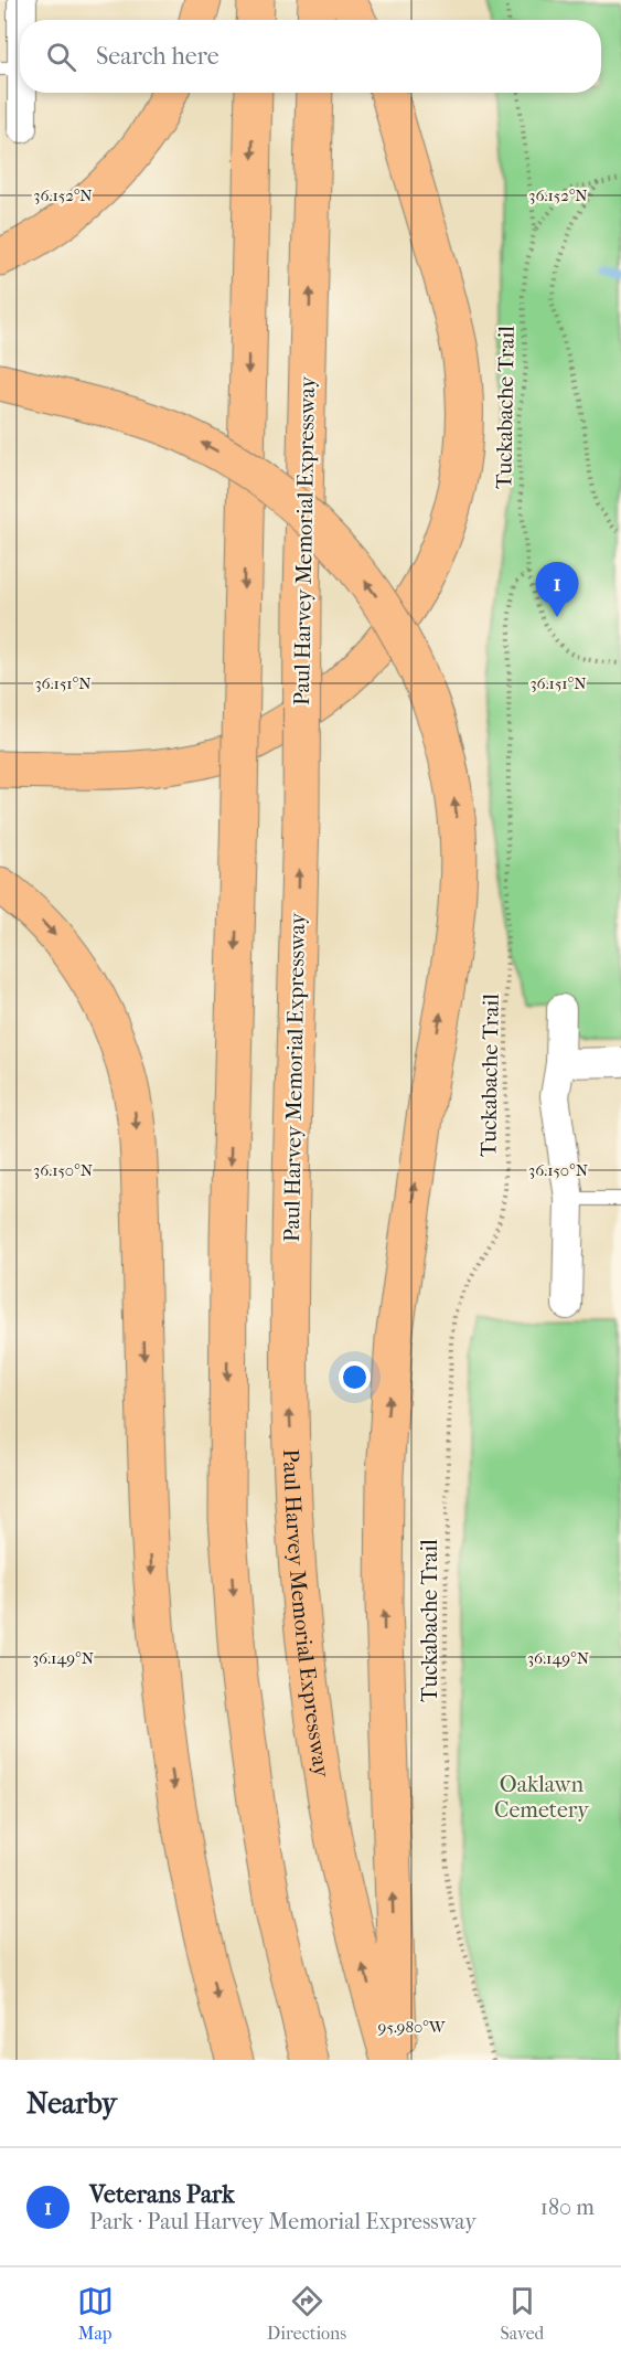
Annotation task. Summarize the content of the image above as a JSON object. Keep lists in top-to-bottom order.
{
  "streets": {
    "highway": ["Paul Harvey Memorial Expressway"],
    "path": ["Tuckabache Trail"]
  },
  "parks": ["Oaklawn Cemetery"],
  "page": {
    "search": "Search here",
    "pins": "1",
    "heading": "Nearby",
    "list": [
      {
        "mark": "1",
        "name": "Veterans Park",
        "note": "Park · Paul Harvey Memorial Expressway",
        "value": "180 m"
      }
    ],
    "nav": ["Map", "Directions", "Saved"]
  },
  "coordinates": [
    "36.152°N",
    "36.151°N",
    "36.150°N",
    "36.149°N",
    "95.980°W"
  ]
}
